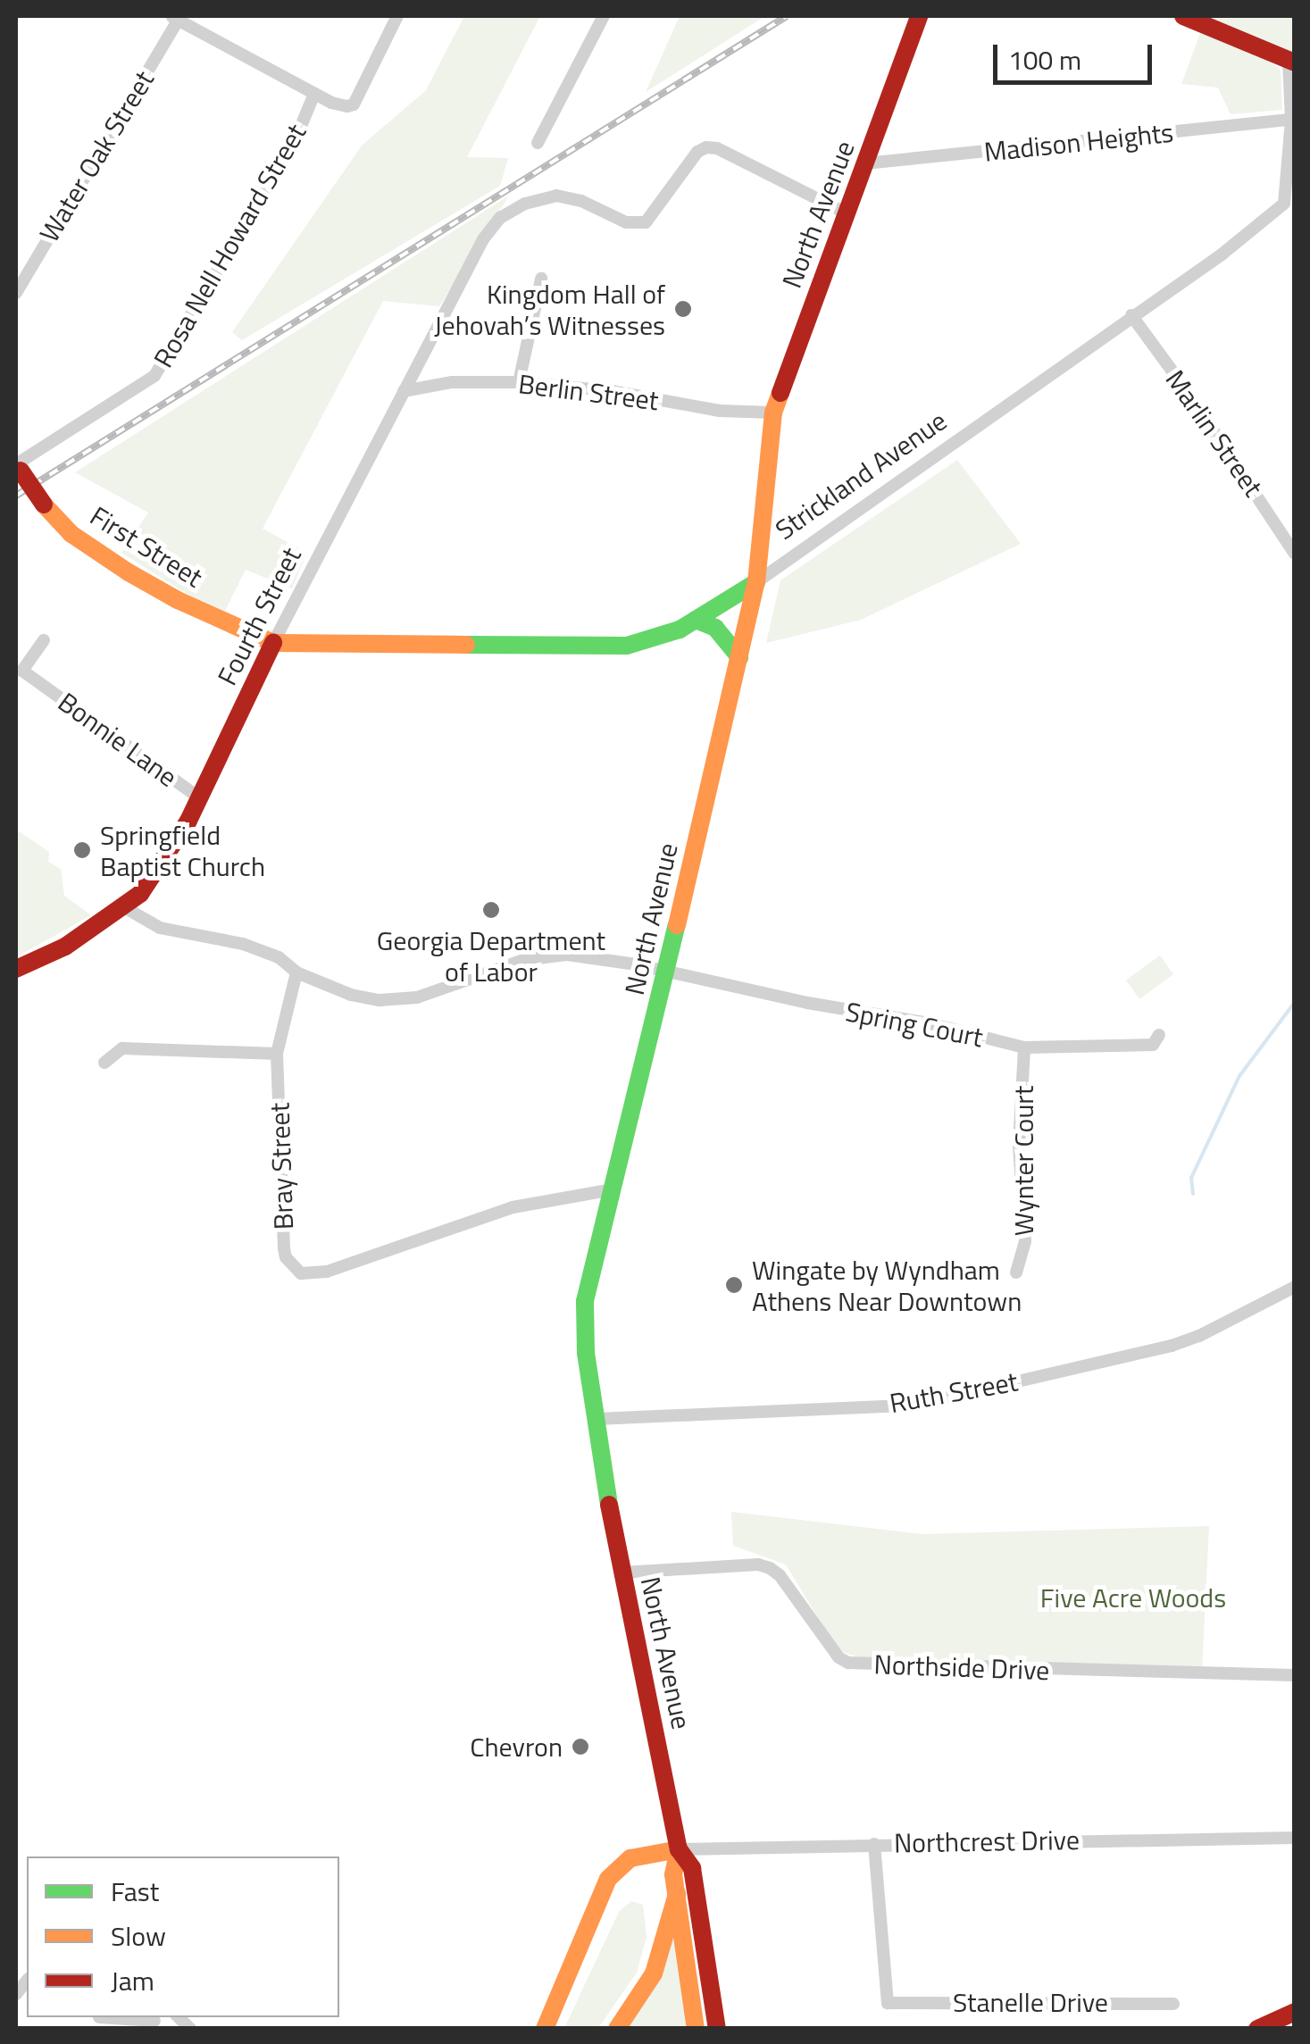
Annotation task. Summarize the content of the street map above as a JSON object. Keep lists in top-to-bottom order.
{
  "streets": {
    "main road": [
      "North Avenue",
      "Strickland Avenue",
      "First Street",
      "Fourth Street"
    ],
    "street": [
      "Madison Heights",
      "Water Oak Street",
      "Rosa Nell Howard Street",
      "Berlin Street",
      "Marlin Street",
      "Bonnie Lane",
      "Spring Court",
      "Wynter Court",
      "Bray Street",
      "Ruth Street",
      "Northside Drive",
      "Northcrest Drive",
      "Stanelle Drive"
    ]
  },
  "crossings": [
    ["Madison Heights", "North Avenue"],
    ["Madison Heights", "Strickland Avenue"],
    ["North Avenue", "Berlin Street"],
    ["North Avenue", "Strickland Avenue"],
    ["North Avenue", "Fourth Street"],
    ["North Avenue", "Spring Court"],
    ["North Avenue", "Bray Street"],
    ["North Avenue", "Ruth Street"],
    ["North Avenue", "Northside Drive"],
    ["North Avenue", "Northcrest Drive"],
    ["Rosa Nell Howard Street", "First Street"],
    ["Berlin Street", "Fourth Street"],
    ["Marlin Street", "Strickland Avenue"],
    ["Strickland Avenue", "First Street"],
    ["Strickland Avenue", "Fourth Street"],
    ["First Street", "Fourth Street"],
    ["Fourth Street", "Bonnie Lane"],
    ["Spring Court", "Wynter Court"],
    ["Spring Court", "Bray Street"],
    ["Northcrest Drive", "Stanelle Drive"]
  ],
  "parks": ["Five Acre Woods"],
  "places": [
    "Kingdom Hall of Jehovah’s Witnesses",
    "Springfield Baptist Church",
    "Georgia Department of Labor",
    "Wingate by Wyndham Athens Near Downtown",
    "Chevron"
  ],
  "legend": ["Fast", "Slow", "Jam"],
  "scale_bar": "100 m"
}
